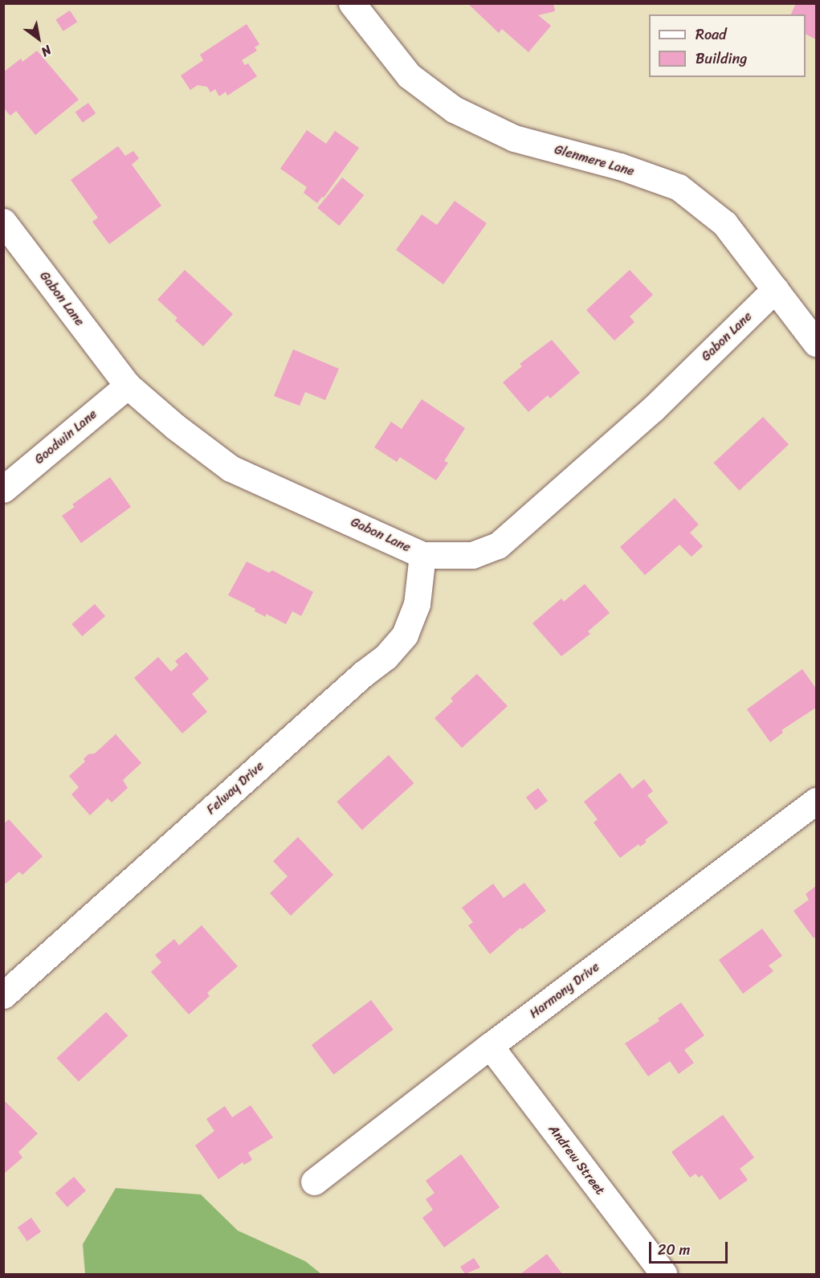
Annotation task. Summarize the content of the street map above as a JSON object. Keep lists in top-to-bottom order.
{
  "streets": {
    "street": [
      "Glenmere Lane",
      "Gabon Lane",
      "Goodwin Lane",
      "Felway Drive",
      "Harmony Drive",
      "Andrew Street"
    ]
  },
  "crossings": [
    ["Glenmere Lane", "Gabon Lane"],
    ["Gabon Lane", "Goodwin Lane"],
    ["Gabon Lane", "Felway Drive"],
    ["Harmony Drive", "Andrew Street"]
  ],
  "legend": ["Road", "Building"],
  "scale_bar": "20 m",
  "north": "bottom right"
}
